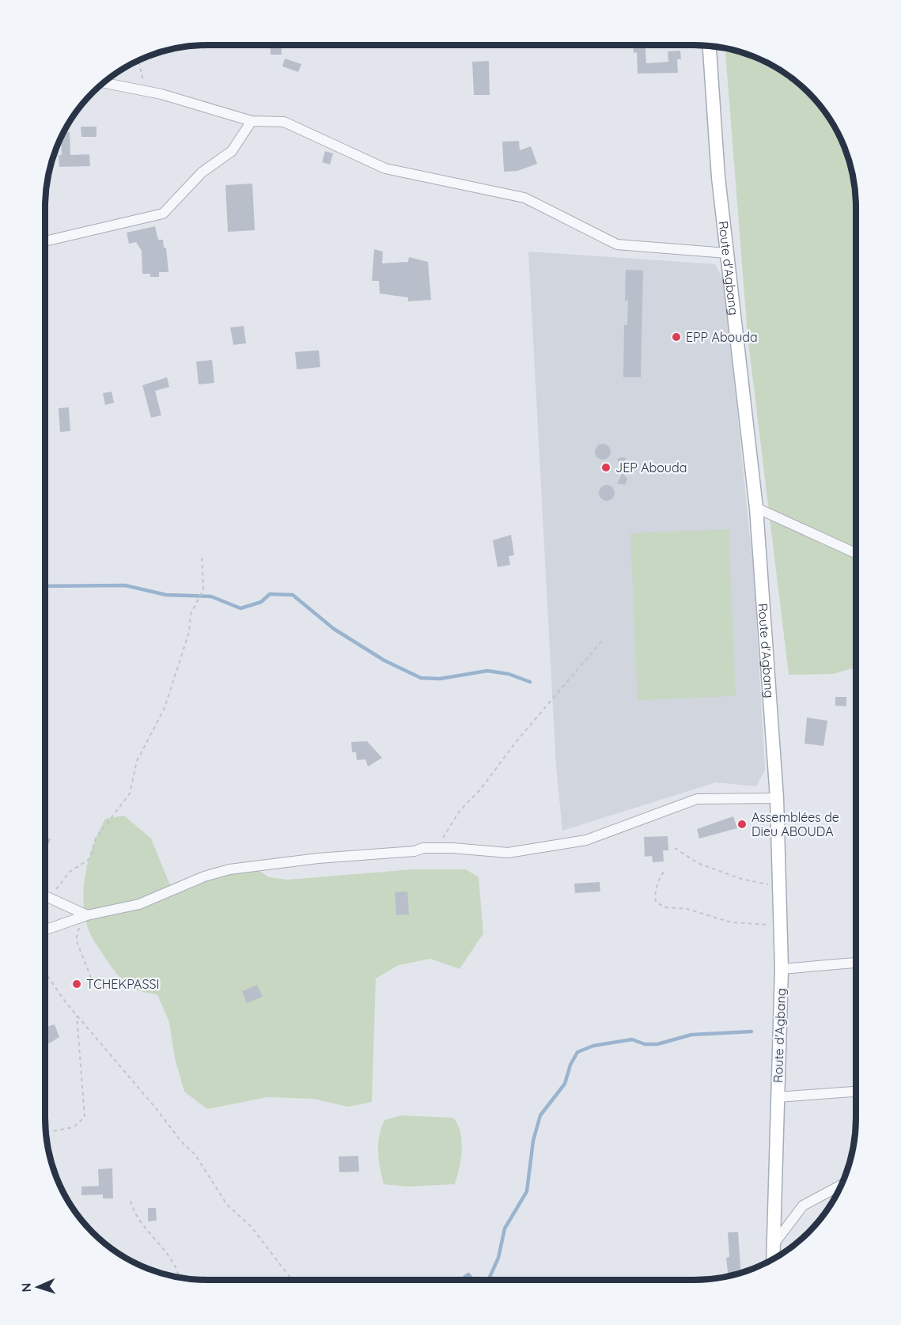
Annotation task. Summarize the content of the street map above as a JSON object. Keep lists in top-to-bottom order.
{
  "streets": {
    "main road": ["Route d'Agbang"]
  },
  "places": [
    "EPP Abouda",
    "JEP Abouda",
    "Assemblées de Dieu ABOUDA",
    "TCHEKPASSI"
  ],
  "north": "left"
}
